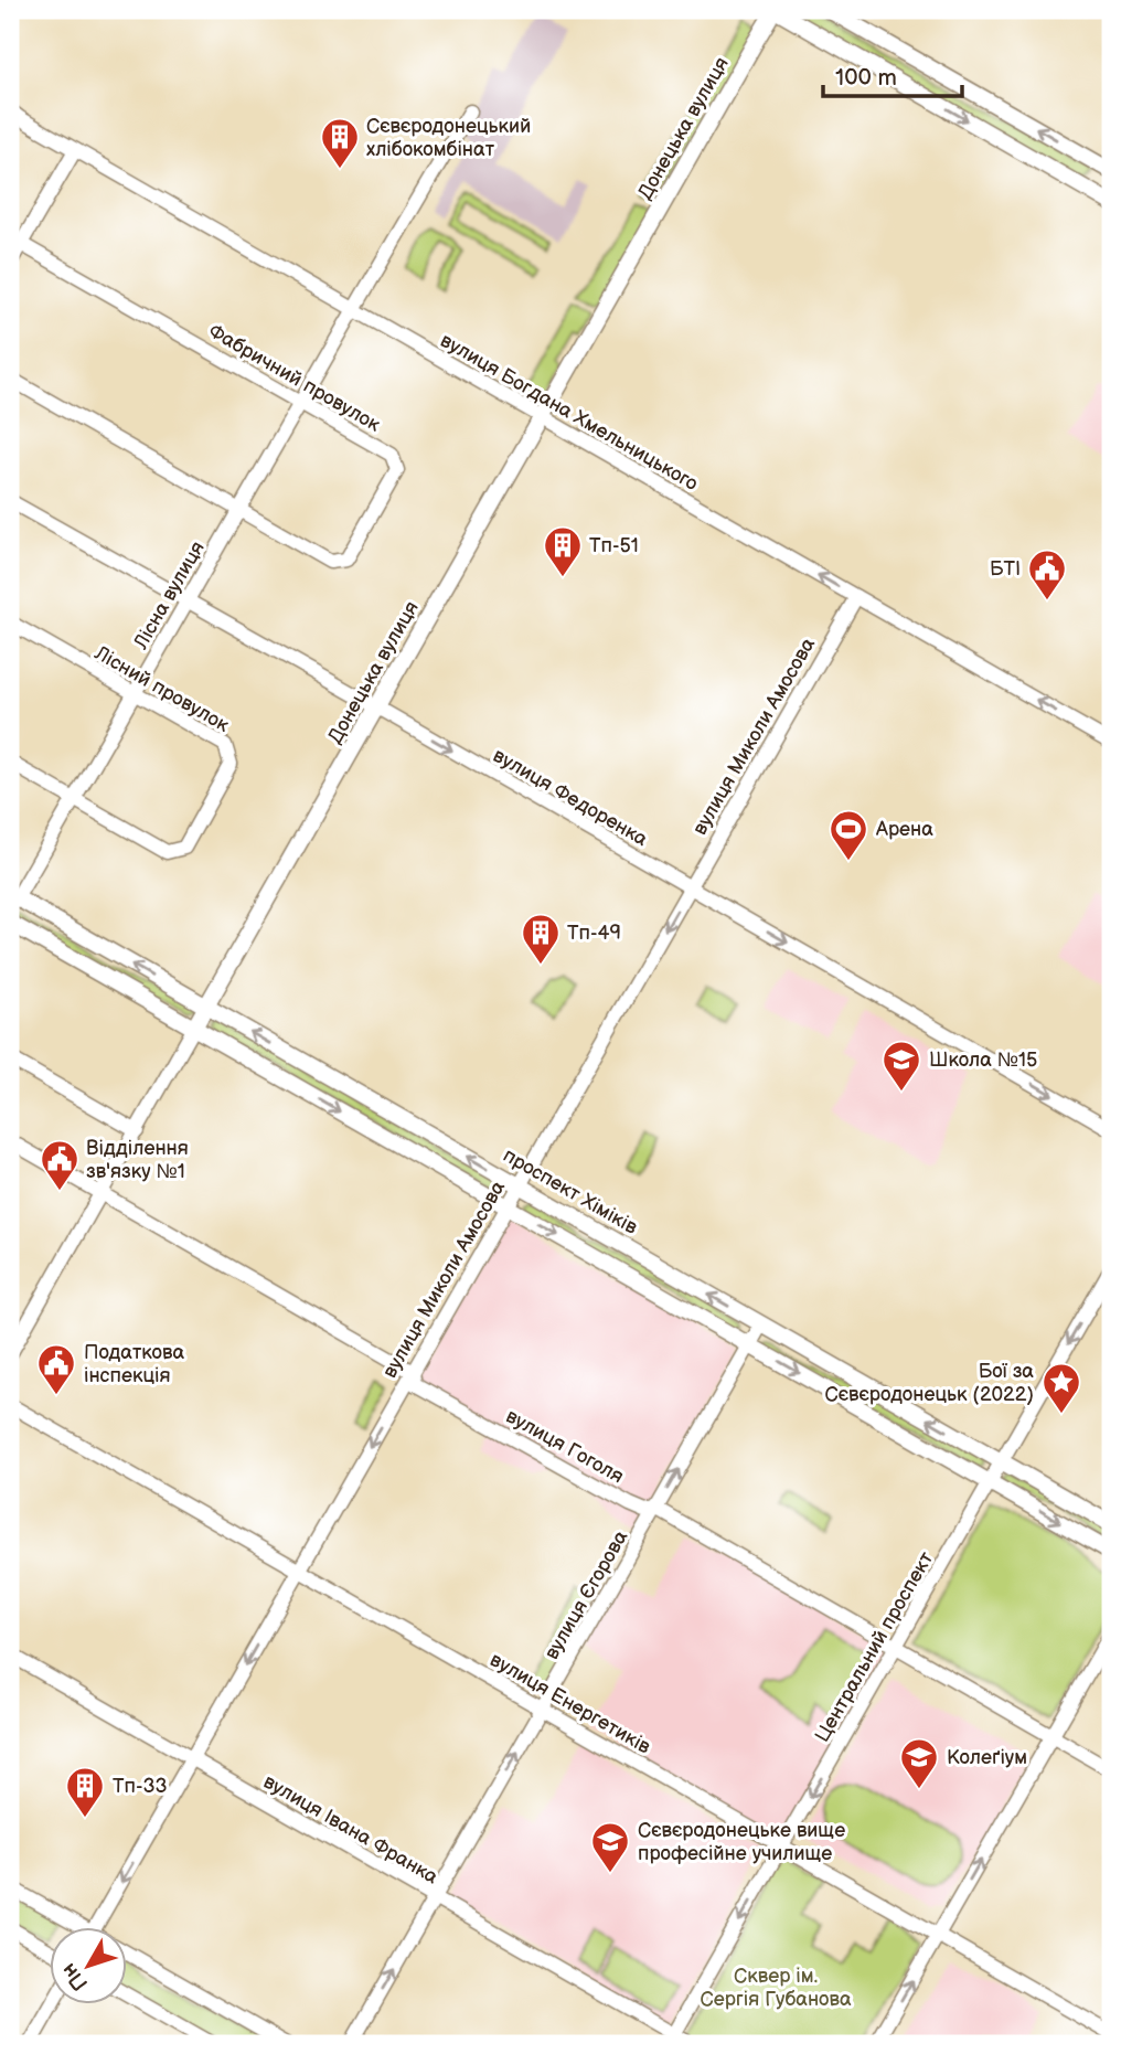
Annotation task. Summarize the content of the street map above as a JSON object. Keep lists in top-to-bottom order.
{
  "streets": {
    "main road": ["Донецька вулиця", "проспект Хіміків"],
    "street": [
      "Фабричний провулок",
      "вулиця Богдана Хмельницького",
      "Лісна вулиця",
      "Лісний провулок",
      "вулиця Миколи Амосова",
      "вулиця Федоренка",
      "вулиця Гоголя",
      "вулиця Єгорова",
      "Центральний проспект",
      "вулиця Енергетиків",
      "вулиця Івана Франка"
    ]
  },
  "crossings": [
    ["Донецька вулиця", "вулиця Богдана Хмельницького"],
    ["Донецька вулиця", "вулиця Федоренка"],
    ["Донецька вулиця", "проспект Хіміків"],
    ["Донецька вулиця", "вулиця Гоголя"],
    ["Фабричний провулок", "Лісна вулиця"],
    ["вулиця Богдана Хмельницького", "Лісна вулиця"],
    ["вулиця Богдана Хмельницького", "вулиця Миколи Амосова"],
    ["Лісна вулиця", "Лісний провулок"],
    ["Лісна вулиця", "вулиця Федоренка"],
    ["Лісна вулиця", "проспект Хіміків"],
    ["вулиця Миколи Амосова", "вулиця Федоренка"],
    ["вулиця Миколи Амосова", "проспект Хіміків"],
    ["вулиця Миколи Амосова", "вулиця Гоголя"],
    ["вулиця Миколи Амосова", "вулиця Енергетиків"],
    ["вулиця Миколи Амосова", "вулиця Івана Франка"],
    ["проспект Хіміків", "вулиця Єгорова"],
    ["проспект Хіміків", "Центральний проспект"],
    ["вулиця Гоголя", "вулиця Єгорова"],
    ["вулиця Гоголя", "Центральний проспект"],
    ["вулиця Єгорова", "вулиця Енергетиків"],
    ["вулиця Єгорова", "вулиця Івана Франка"],
    ["Центральний проспект", "вулиця Енергетиків"],
    ["Центральний проспект", "вулиця Івана Франка"]
  ],
  "one_way": [
    "вулиця Богдана Хмельницького",
    "вулиця Миколи Амосова",
    "вулиця Федоренка",
    "вулиця Єгорова",
    "Центральний проспект"
  ],
  "parks": ["Сквер ім. Сергія Губанова"],
  "places": {
    "building": [
      "Сєвєродонецький хлібокомбінат",
      "Тп-51",
      "Тп-49",
      "Тп-33"
    ],
    "public building": ["БТІ", "Відділення зв'язку №1", "Податкова інспекція"],
    "sports": ["Арена"],
    "school or university": ["Школа №15", "Колеґіум", "Сєвєродонецьке вище професійне училище"],
    "place": ["Бої за Сєвєродонецьк (2022)"]
  },
  "scale_bar": "100 m",
  "north": "bottom left"
}
